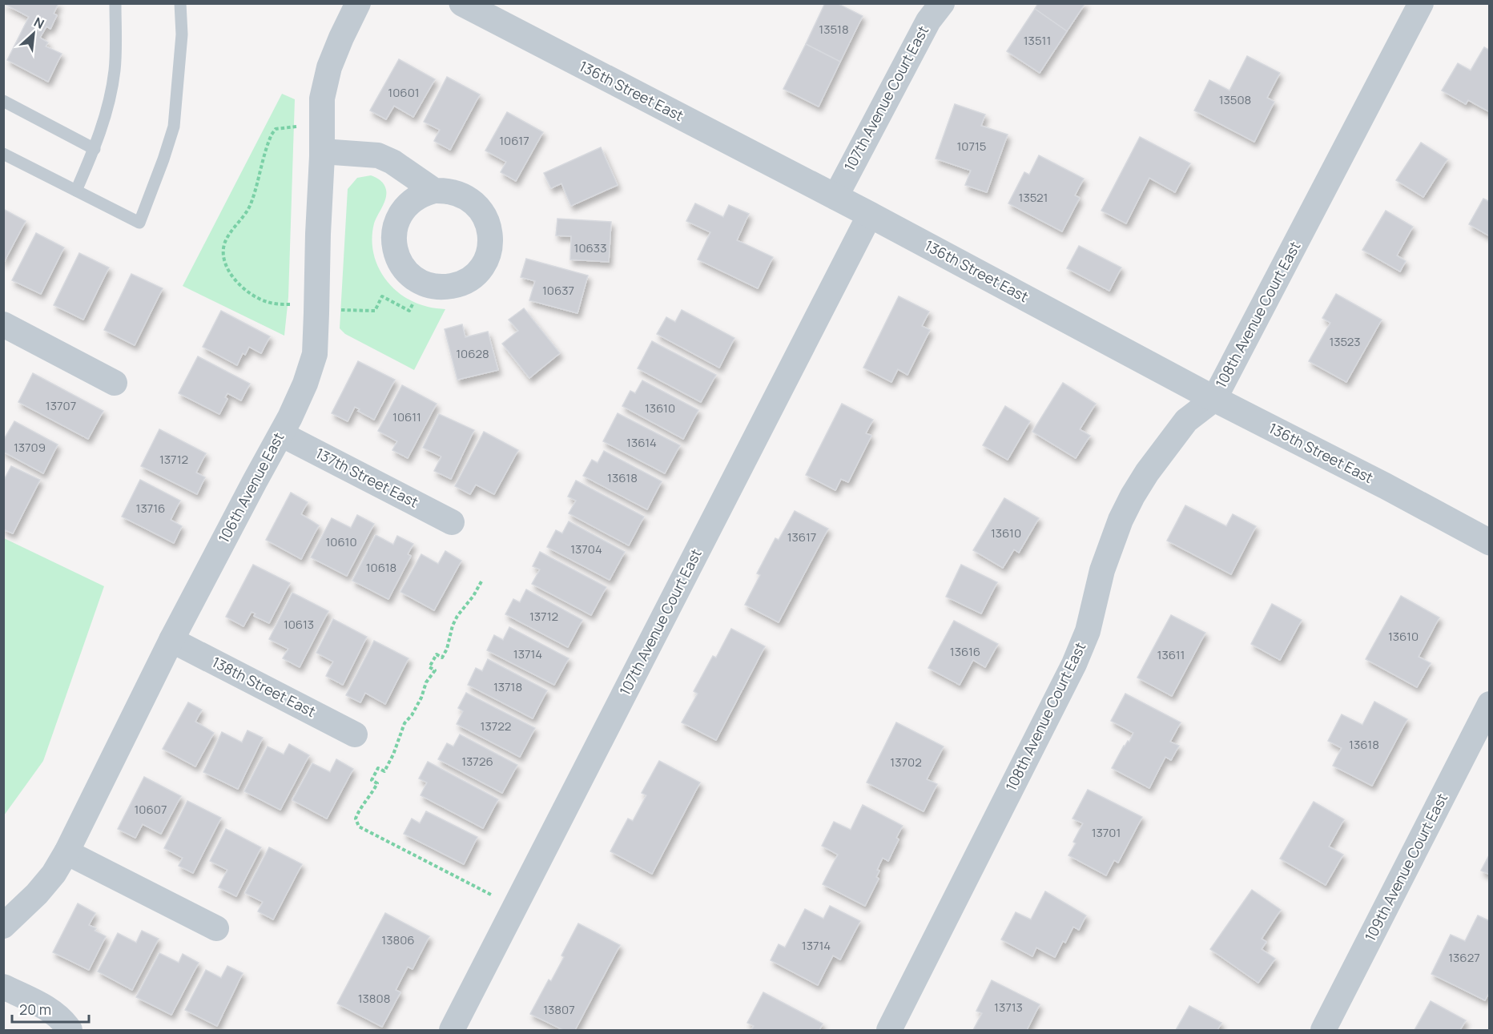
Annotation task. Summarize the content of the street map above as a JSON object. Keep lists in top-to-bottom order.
{
  "streets": {
    "street": [
      "136th Street East",
      "107th Avenue Court East",
      "108th Avenue Court East",
      "137th Street East",
      "106th Avenue East",
      "138th Street East",
      "109th Avenue Court East"
    ]
  },
  "crossings": [
    ["136th Street East", "107th Avenue Court East"],
    ["136th Street East", "108th Avenue Court East"],
    ["137th Street East", "106th Avenue East"],
    ["106th Avenue East", "138th Street East"]
  ],
  "house_numbers": [
    "13518",
    "13511",
    "10601",
    "13508",
    "10617",
    "10715",
    "13521",
    "10633",
    "10637",
    "13523",
    "10628",
    "13707",
    "13610",
    "10611",
    "13614",
    "13709",
    "13712",
    "13618",
    "13716",
    "13610",
    "13617",
    "10610",
    "13704",
    "10618",
    "13712",
    "10613",
    "13610",
    "13616",
    "13714",
    "13611",
    "13718",
    "13722",
    "13618",
    "13726",
    "13702",
    "10607",
    "13701",
    "13806",
    "13714",
    "13627",
    "13808",
    "13713",
    "13807"
  ],
  "scale_bar": "20 m",
  "north": "top right"
}
